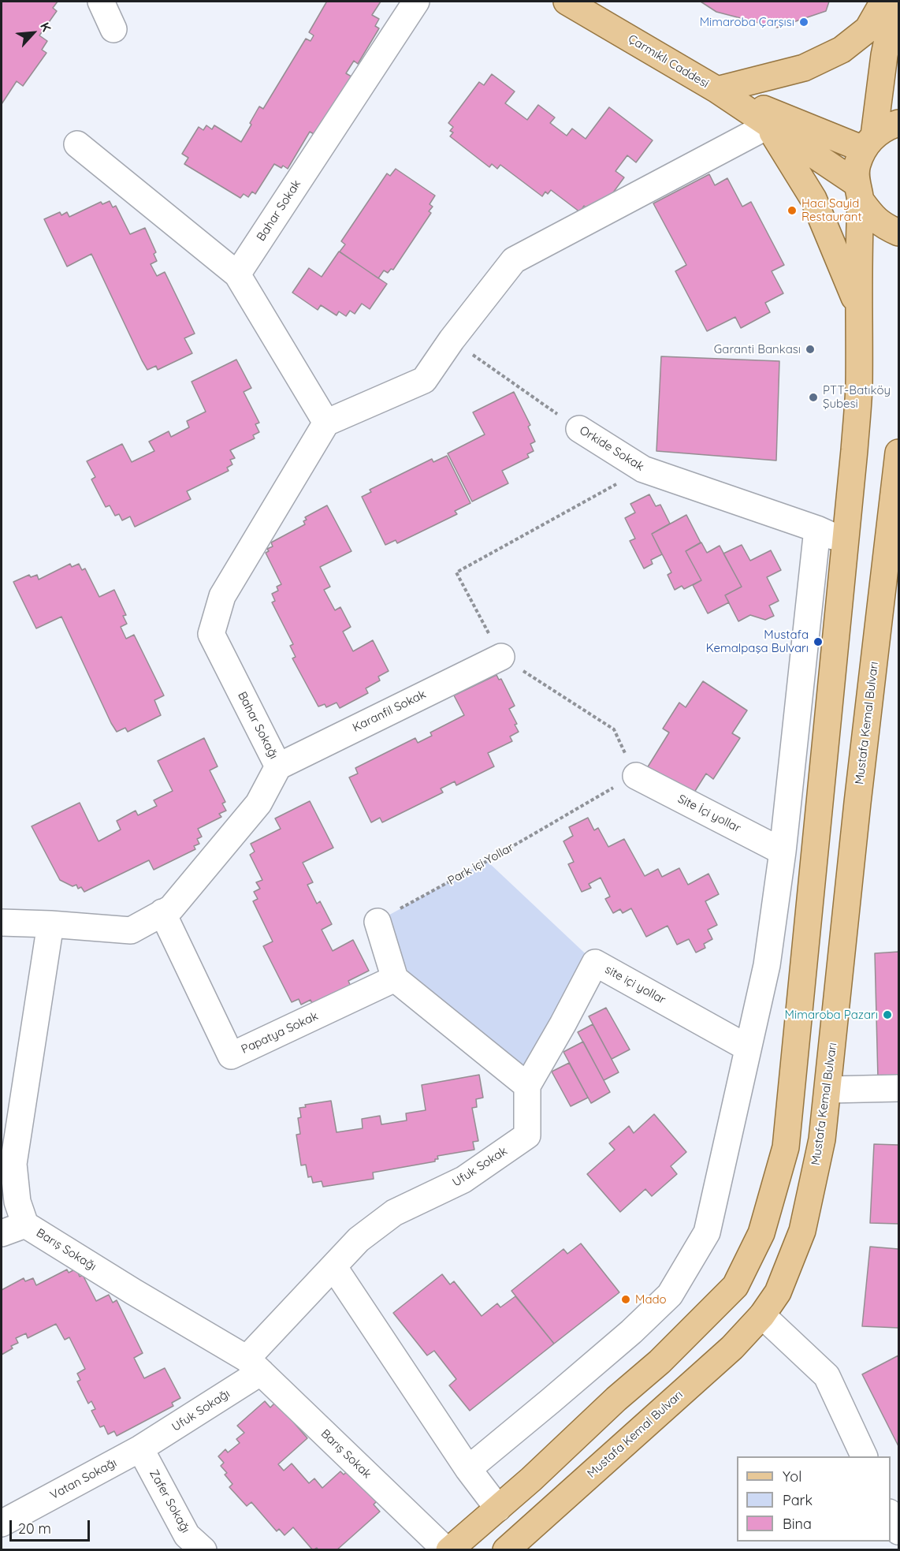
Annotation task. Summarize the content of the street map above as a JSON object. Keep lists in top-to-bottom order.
{
  "streets": {
    "main road": ["Çarmıklı Caddesi", "Mustafa Kemal Bulvarı"],
    "street": [
      "Bahar Sokak",
      "Orkide Sokak",
      "Karanfil Sokak",
      "Bahar Sokağı",
      "Site İçi yollar",
      "site içi yollar",
      "Papatya Sokak",
      "Ufuk Sokak",
      "Barış Sokağı",
      "Ufuk Sokağı",
      "Barış Sokak",
      "Vatan Sokağı",
      "Zafer Sokağı"
    ],
    "path": ["Park içi Yollar"]
  },
  "crossings": [
    ["Karanfil Sokak", "Bahar Sokağı"],
    ["Bahar Sokağı", "Papatya Sokak"],
    ["Bahar Sokağı", "Barış Sokağı"],
    ["Site İçi yollar", "Park içi Yollar"],
    ["site içi yollar", "Ufuk Sokak"],
    ["Ufuk Sokak", "Barış Sokağı"],
    ["Ufuk Sokak", "Ufuk Sokağı"],
    ["Ufuk Sokak", "Barış Sokak"],
    ["Barış Sokağı", "Ufuk Sokağı"],
    ["Barış Sokağı", "Barış Sokak"],
    ["Ufuk Sokağı", "Barış Sokak"],
    ["Ufuk Sokağı", "Vatan Sokağı"],
    ["Ufuk Sokağı", "Zafer Sokağı"],
    ["Vatan Sokağı", "Zafer Sokağı"]
  ],
  "places": [
    "Mimaroba Çarşısı",
    "Hacı Sayid Restaurant",
    "Garanti Bankası",
    "PTT-Batıköy Şubesi",
    "Mustafa Kemalpaşa Bulvarı",
    "Mimaroba Pazarı",
    "Mado"
  ],
  "legend": ["Yol", "Park", "Bina"],
  "scale_bar": "20 m",
  "north": "top right"
}
